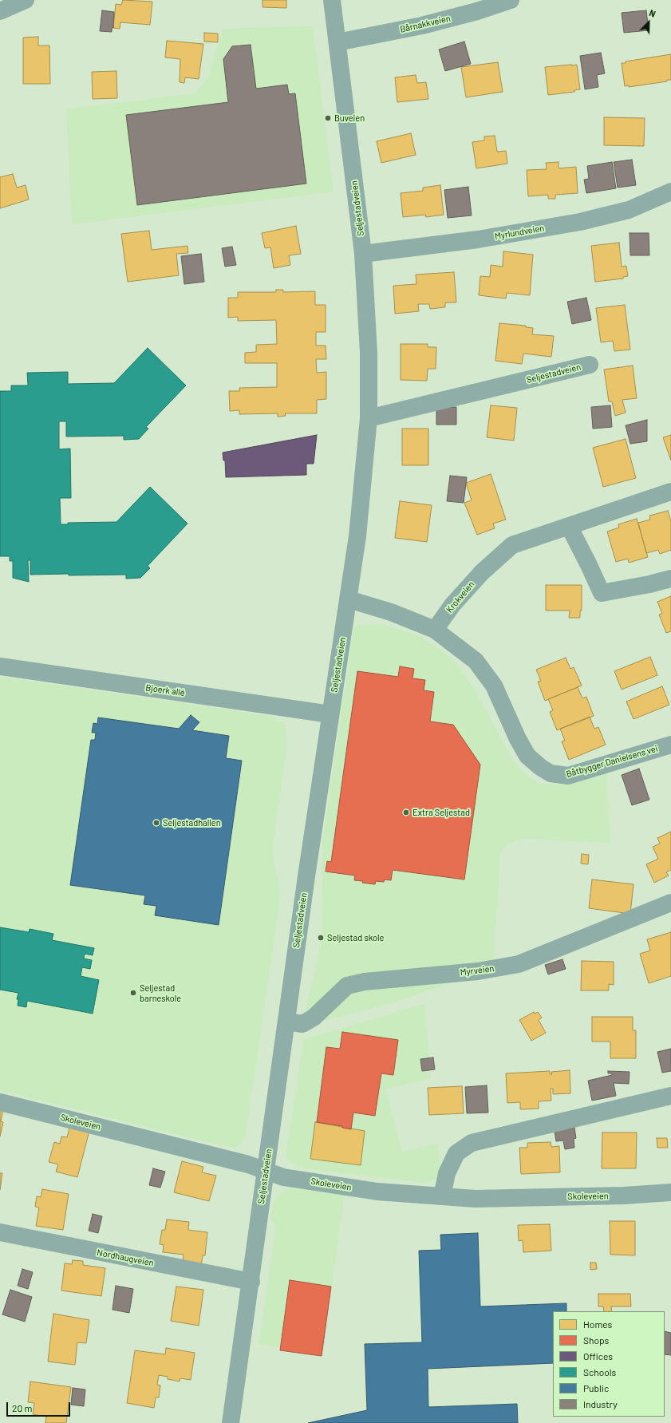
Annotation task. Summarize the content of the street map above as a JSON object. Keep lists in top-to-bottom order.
{
  "streets": {
    "street": [
      "Bårnakkveien",
      "Seljestadveien",
      "Myrlundveien",
      "Krokveien",
      "Bjoerk allé",
      "Båtbygger Danielsens vei",
      "Myrveien",
      "Skoleveien",
      "Nordhaugveien"
    ]
  },
  "crossings": [
    ["Bårnakkveien", "Seljestadveien"],
    ["Seljestadveien", "Myrlundveien"],
    ["Seljestadveien", "Bjoerk allé"],
    ["Seljestadveien", "Myrveien"],
    ["Seljestadveien", "Skoleveien"],
    ["Seljestadveien", "Nordhaugveien"],
    ["Krokveien", "Båtbygger Danielsens vei"]
  ],
  "places": [
    "Buveien",
    "Extra Seljestad",
    "Seljestadhallen",
    "Seljestad skole",
    "Seljestad barneskole"
  ],
  "legend": [
    "Homes",
    "Shops",
    "Offices",
    "Schools",
    "Public",
    "Industry"
  ],
  "scale_bar": "20 m",
  "north": "top right"
}
